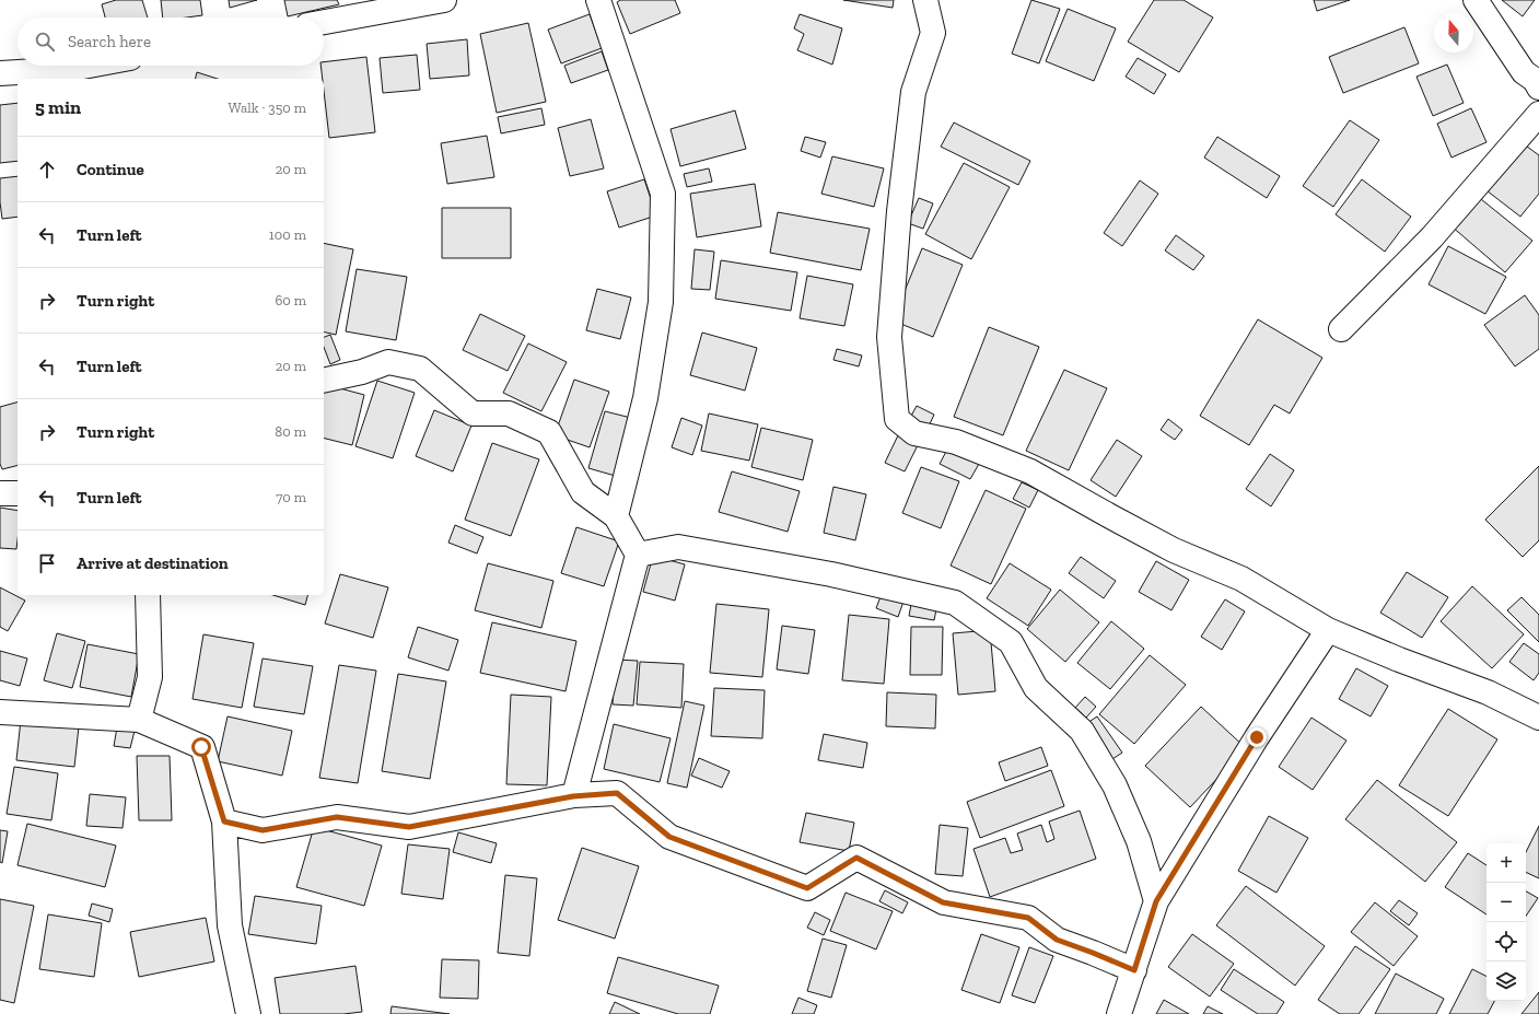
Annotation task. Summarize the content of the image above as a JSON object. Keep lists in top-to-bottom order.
{
  "north": "top",
  "page": {
    "search": "Search here",
    "heading": ["5 min", "Walk · 350 m"],
    "list": [
      ["Continue", "20 m"],
      ["Turn left", "100 m"],
      ["Turn right", "60 m"],
      ["Turn left", "20 m"],
      ["Turn right", "80 m"],
      ["Turn left", "70 m"],
      "Arrive at destination"
    ],
    "map_buttons": ["+", "−"]
  }
}
